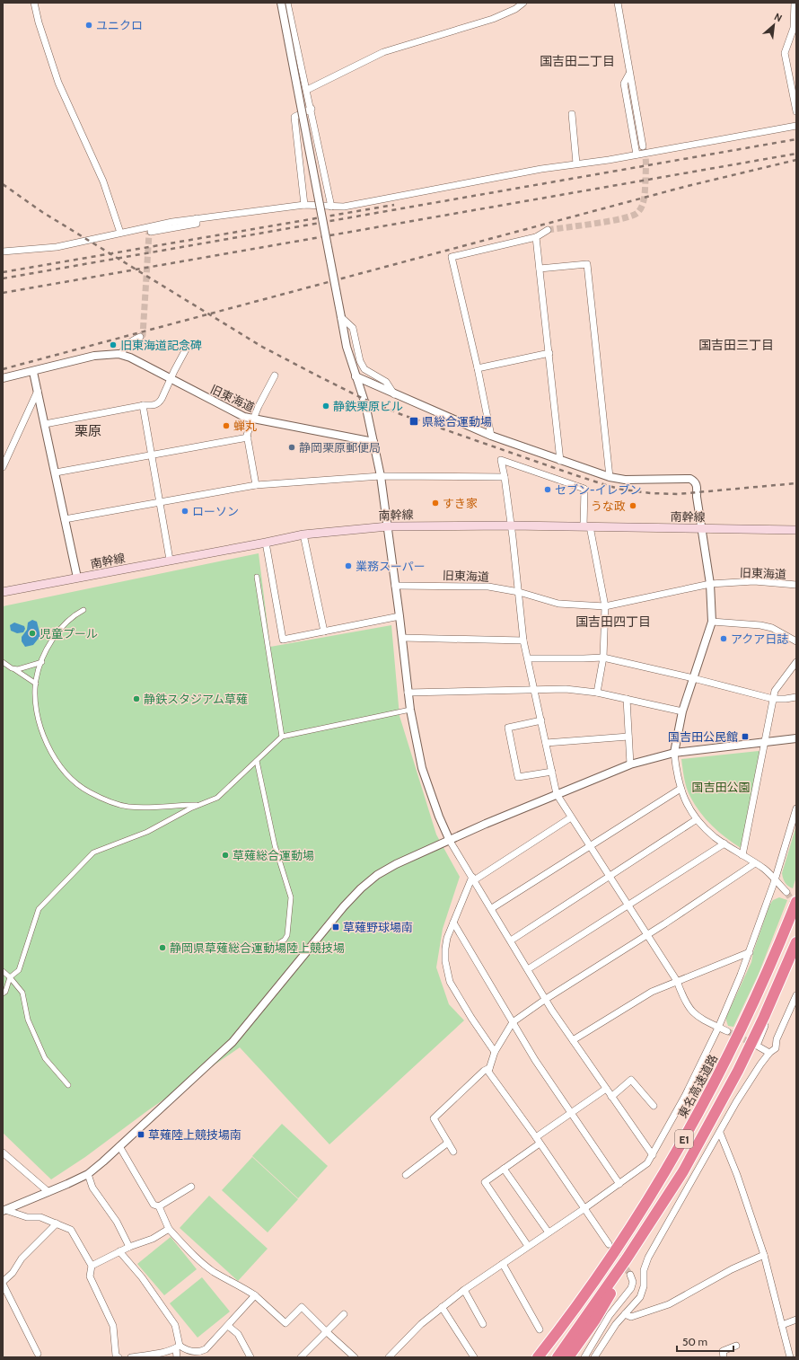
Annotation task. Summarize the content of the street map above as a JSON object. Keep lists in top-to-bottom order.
{
  "streets": {
    "highway": ["東名高速道路", "E1"],
    "main road": ["南幹線"],
    "street": ["旧東海道"]
  },
  "districts": [
    "国吉田二丁目",
    "国吉田三丁目",
    "栗原",
    "国吉田四丁目"
  ],
  "parks": ["国吉田公園"],
  "places": {
    "other": [
      "ユニクロ",
      "旧東海道記念碑",
      "静鉄栗原ビル",
      "蝉丸",
      "静岡栗原郵便局",
      "セブン-イレブン",
      "すき家",
      "うな政",
      "ローソン",
      "業務スーパー",
      "児童プール",
      "アクア日誌",
      "静鉄スタジアム草薙",
      "草薙総合運動場",
      "静岡県草薙総合運動場陸上競技場"
    ],
    "transit": [
      "県総合運動場",
      "国吉田公民館",
      "草薙野球場南",
      "草薙陸上競技場南"
    ]
  },
  "scale_bar": "50 m",
  "north": "top right"
}
